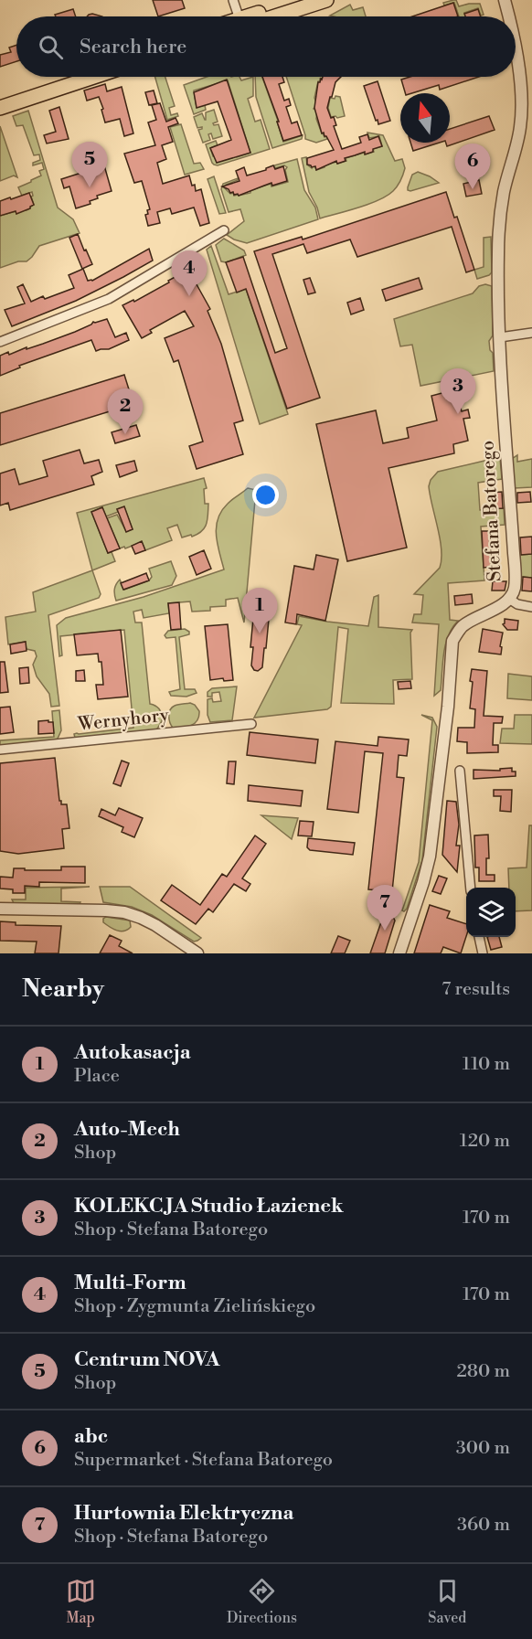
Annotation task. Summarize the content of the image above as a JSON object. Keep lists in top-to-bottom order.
{
  "streets": {
    "street": ["Stefana Batorego", "Wernyhory"]
  },
  "north": "top",
  "page": {
    "search": "Search here",
    "pins": [
      "5",
      "6",
      "4",
      "3",
      "2",
      "1",
      "7"
    ],
    "heading": ["Nearby", "7 results"],
    "list": [
      {
        "mark": "1",
        "name": "Autokasacja",
        "note": "Place",
        "value": "110 m"
      },
      {
        "mark": "2",
        "name": "Auto-Mech",
        "note": "Shop",
        "value": "120 m"
      },
      {
        "mark": "3",
        "name": "KOLEKCJA Studio Łazienek",
        "note": "Shop · Stefana Batorego",
        "value": "170 m"
      },
      {
        "mark": "4",
        "name": "Multi-Form",
        "note": "Shop · Zygmunta Zielińskiego",
        "value": "170 m"
      },
      {
        "mark": "5",
        "name": "Centrum NOVA",
        "note": "Shop",
        "value": "280 m"
      },
      {
        "mark": "6",
        "name": "abc",
        "note": "Supermarket · Stefana Batorego",
        "value": "300 m"
      },
      {
        "mark": "7",
        "name": "Hurtownia Elektryczna",
        "note": "Shop · Stefana Batorego",
        "value": "360 m"
      }
    ],
    "nav": ["Map", "Directions", "Saved"]
  }
}
